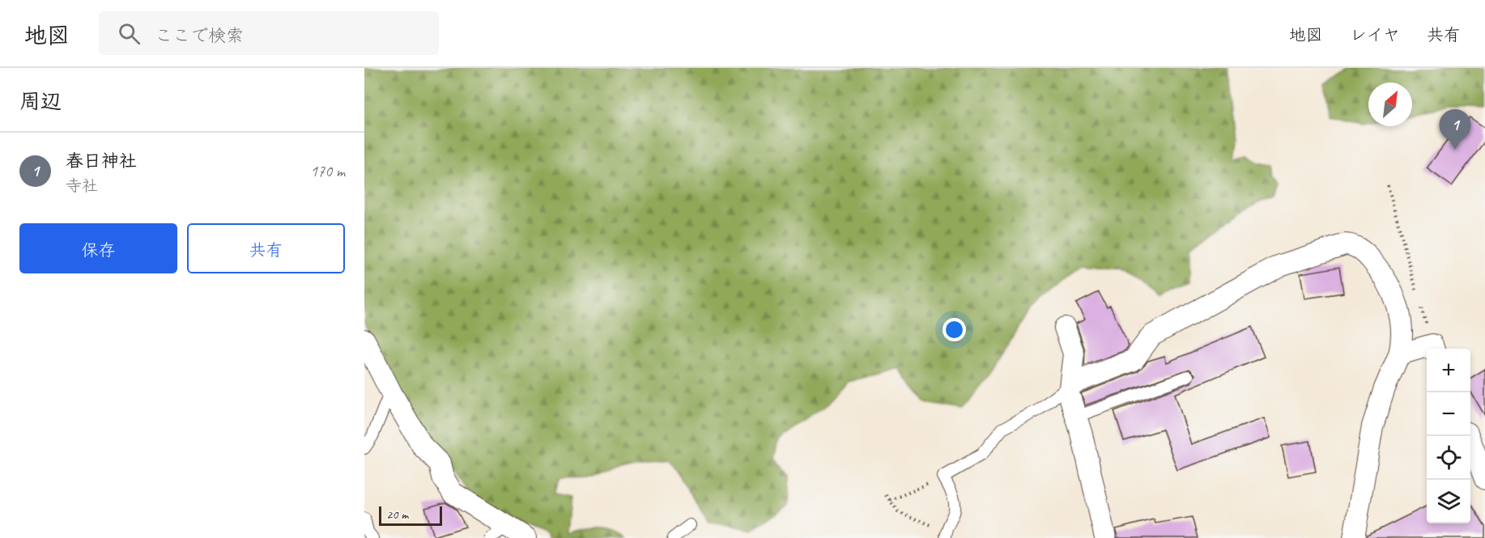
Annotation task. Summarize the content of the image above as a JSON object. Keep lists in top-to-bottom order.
{
  "scale_bar": "20 m",
  "north": "top right",
  "page": {
    "header": "地図",
    "search": "ここで検索",
    "nav": ["地図", "レイヤ", "共有"],
    "heading": "周辺",
    "pins": "1",
    "list": [
      {
        "mark": "1",
        "name": "春日神社",
        "note": "寺社",
        "value": "170 m"
      }
    ],
    "buttons": ["保存", "共有"],
    "map_buttons": ["+", "−"],
    "scale": "20 m"
  }
}
